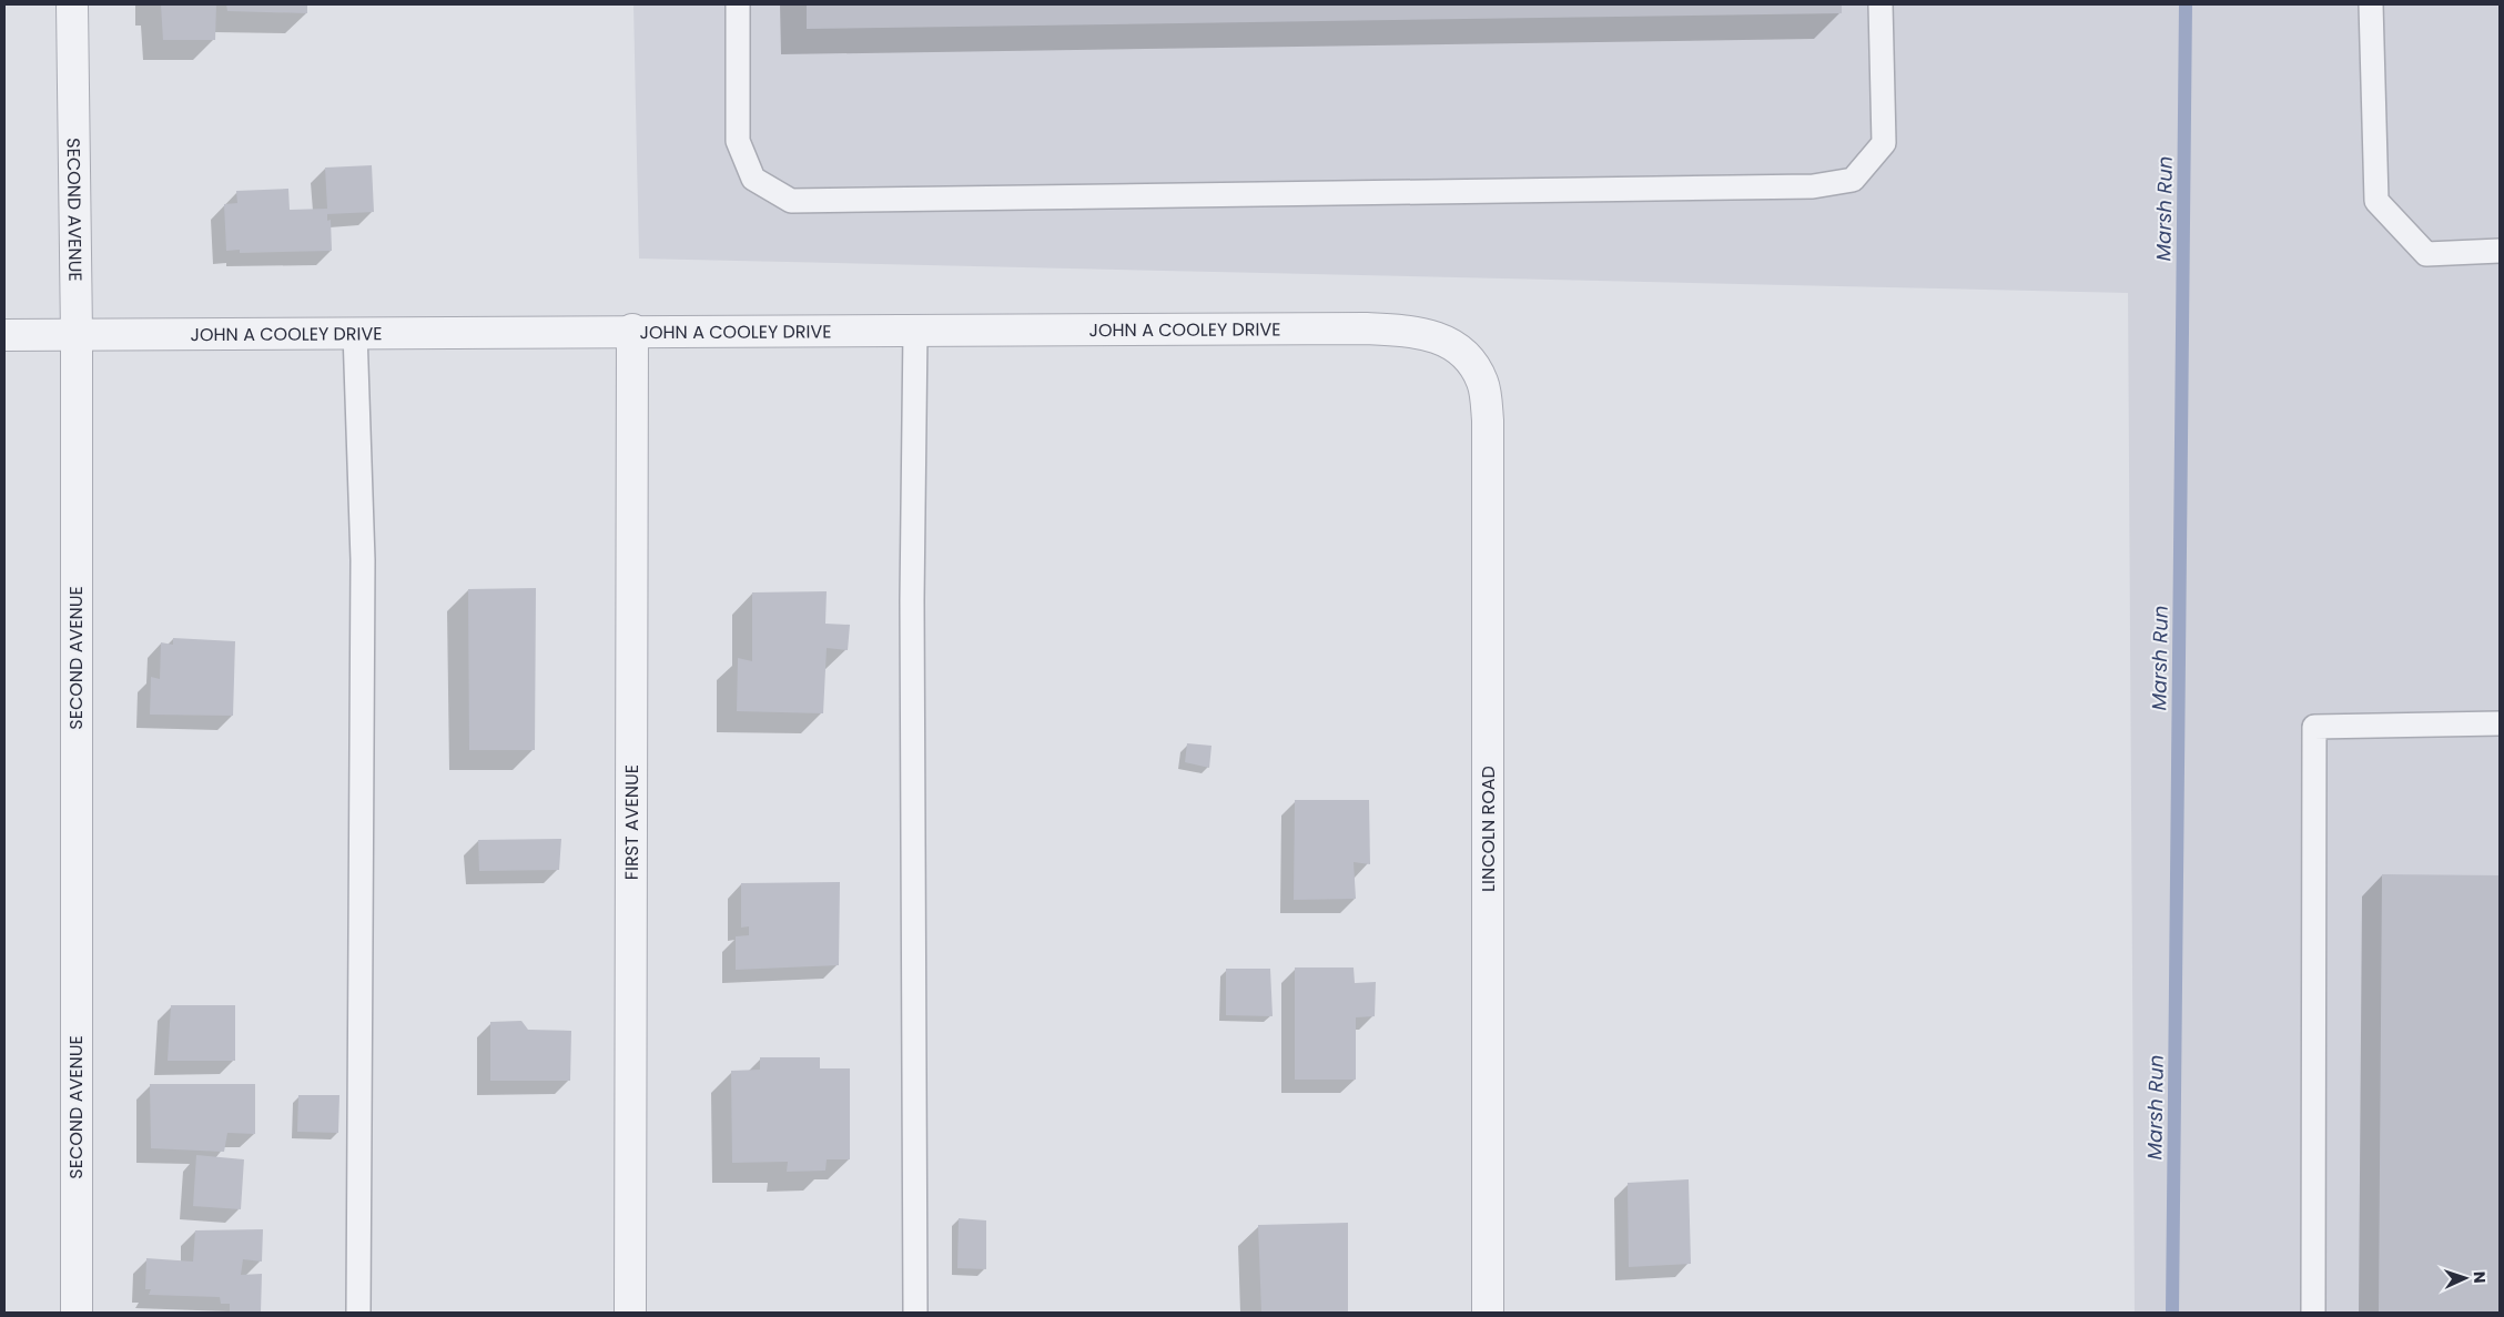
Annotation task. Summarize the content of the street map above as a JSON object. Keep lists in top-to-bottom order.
{
  "streets": {
    "street": [
      "SECOND AVENUE",
      "JOHN A COOLEY DRIVE",
      "FIRST AVENUE",
      "LINCOLN ROAD"
    ]
  },
  "crossings": [
    ["SECOND AVENUE", "JOHN A COOLEY DRIVE"],
    ["JOHN A COOLEY DRIVE", "FIRST AVENUE"],
    ["JOHN A COOLEY DRIVE", "LINCOLN ROAD"]
  ],
  "water": ["Marsh Run"],
  "north": "right"
}
